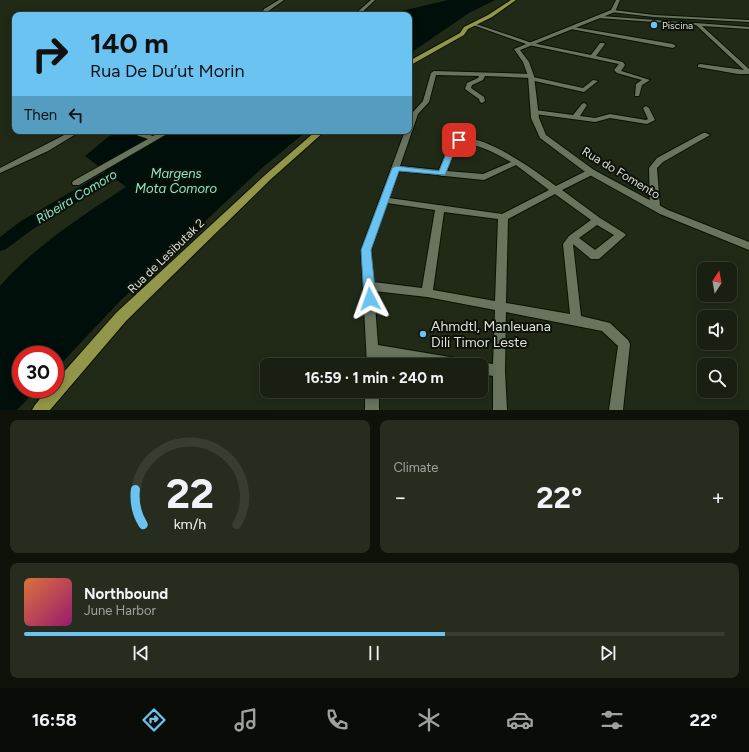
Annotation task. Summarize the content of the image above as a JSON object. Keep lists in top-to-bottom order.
{
  "streets": {
    "main road": ["Rua de Lesibutak 2"],
    "street": ["Rua do Fomento"]
  },
  "water": ["Margens Mota Comoro", "Ribeira Comoro"],
  "places": ["Piscina", "Ahmdtl, Manleuana Dili Timor Leste"],
  "north": "top",
  "page": {
    "turn": ["140 m", "Rua De Du’ut Morin"],
    "then": "Then",
    "limit": "30",
    "trip": "16:59 · 1 min · 240 m",
    "tile": "Climate",
    "heat": ["−", "22°", "+"],
    "song": ["Northbound", "June Harbor"],
    "tabs": ["16:58", "22°"],
    "gauge": ["22", "km/h"]
  }
}
